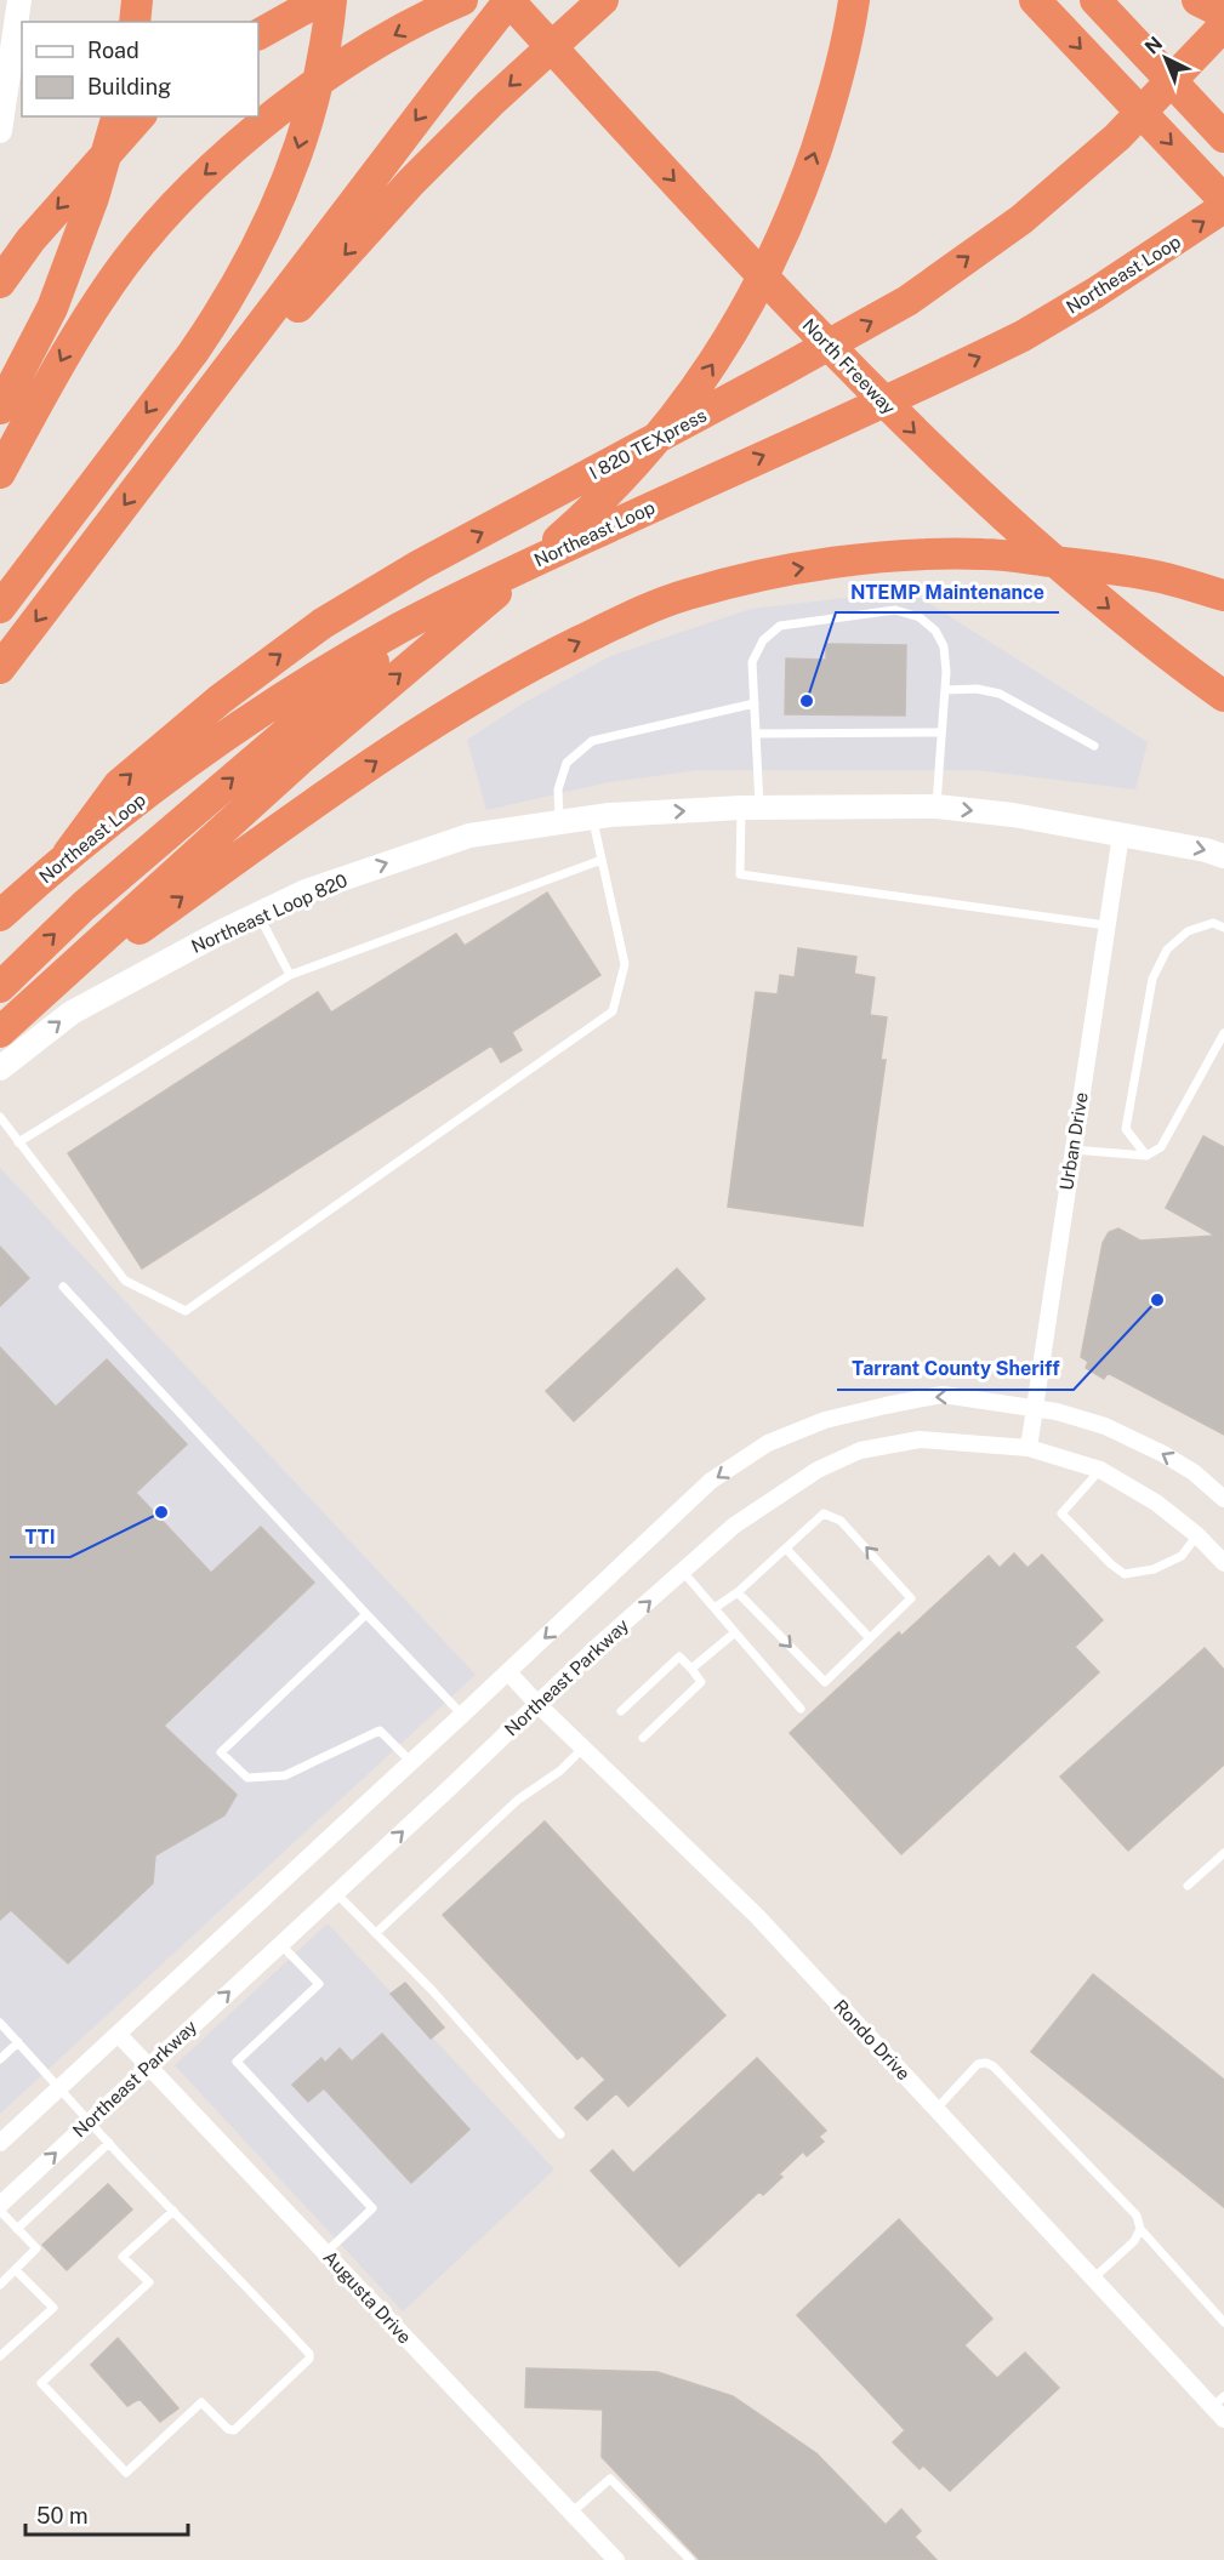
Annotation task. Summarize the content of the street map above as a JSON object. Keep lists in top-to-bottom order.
{
  "streets": {
    "highway": ["Northeast Loop", "North Freeway", "I 820 TEXpress"],
    "main road": ["Northeast Loop 820"],
    "street": [
      "Urban Drive",
      "Northeast Parkway",
      "Rondo Drive",
      "Augusta Drive"
    ]
  },
  "crossings": [
    ["Northeast Loop", "I 820 TEXpress"],
    ["Urban Drive", "Northeast Parkway"],
    ["Northeast Parkway", "Rondo Drive"],
    ["Northeast Parkway", "Augusta Drive"]
  ],
  "one_way": ["North Freeway", "Northeast Loop 820"],
  "places": ["NTEMP Maintenance", "Tarrant County Sheriff", "TTI"],
  "legend": ["Road", "Building"],
  "scale_bar": "50 m",
  "north": "top left"
}
